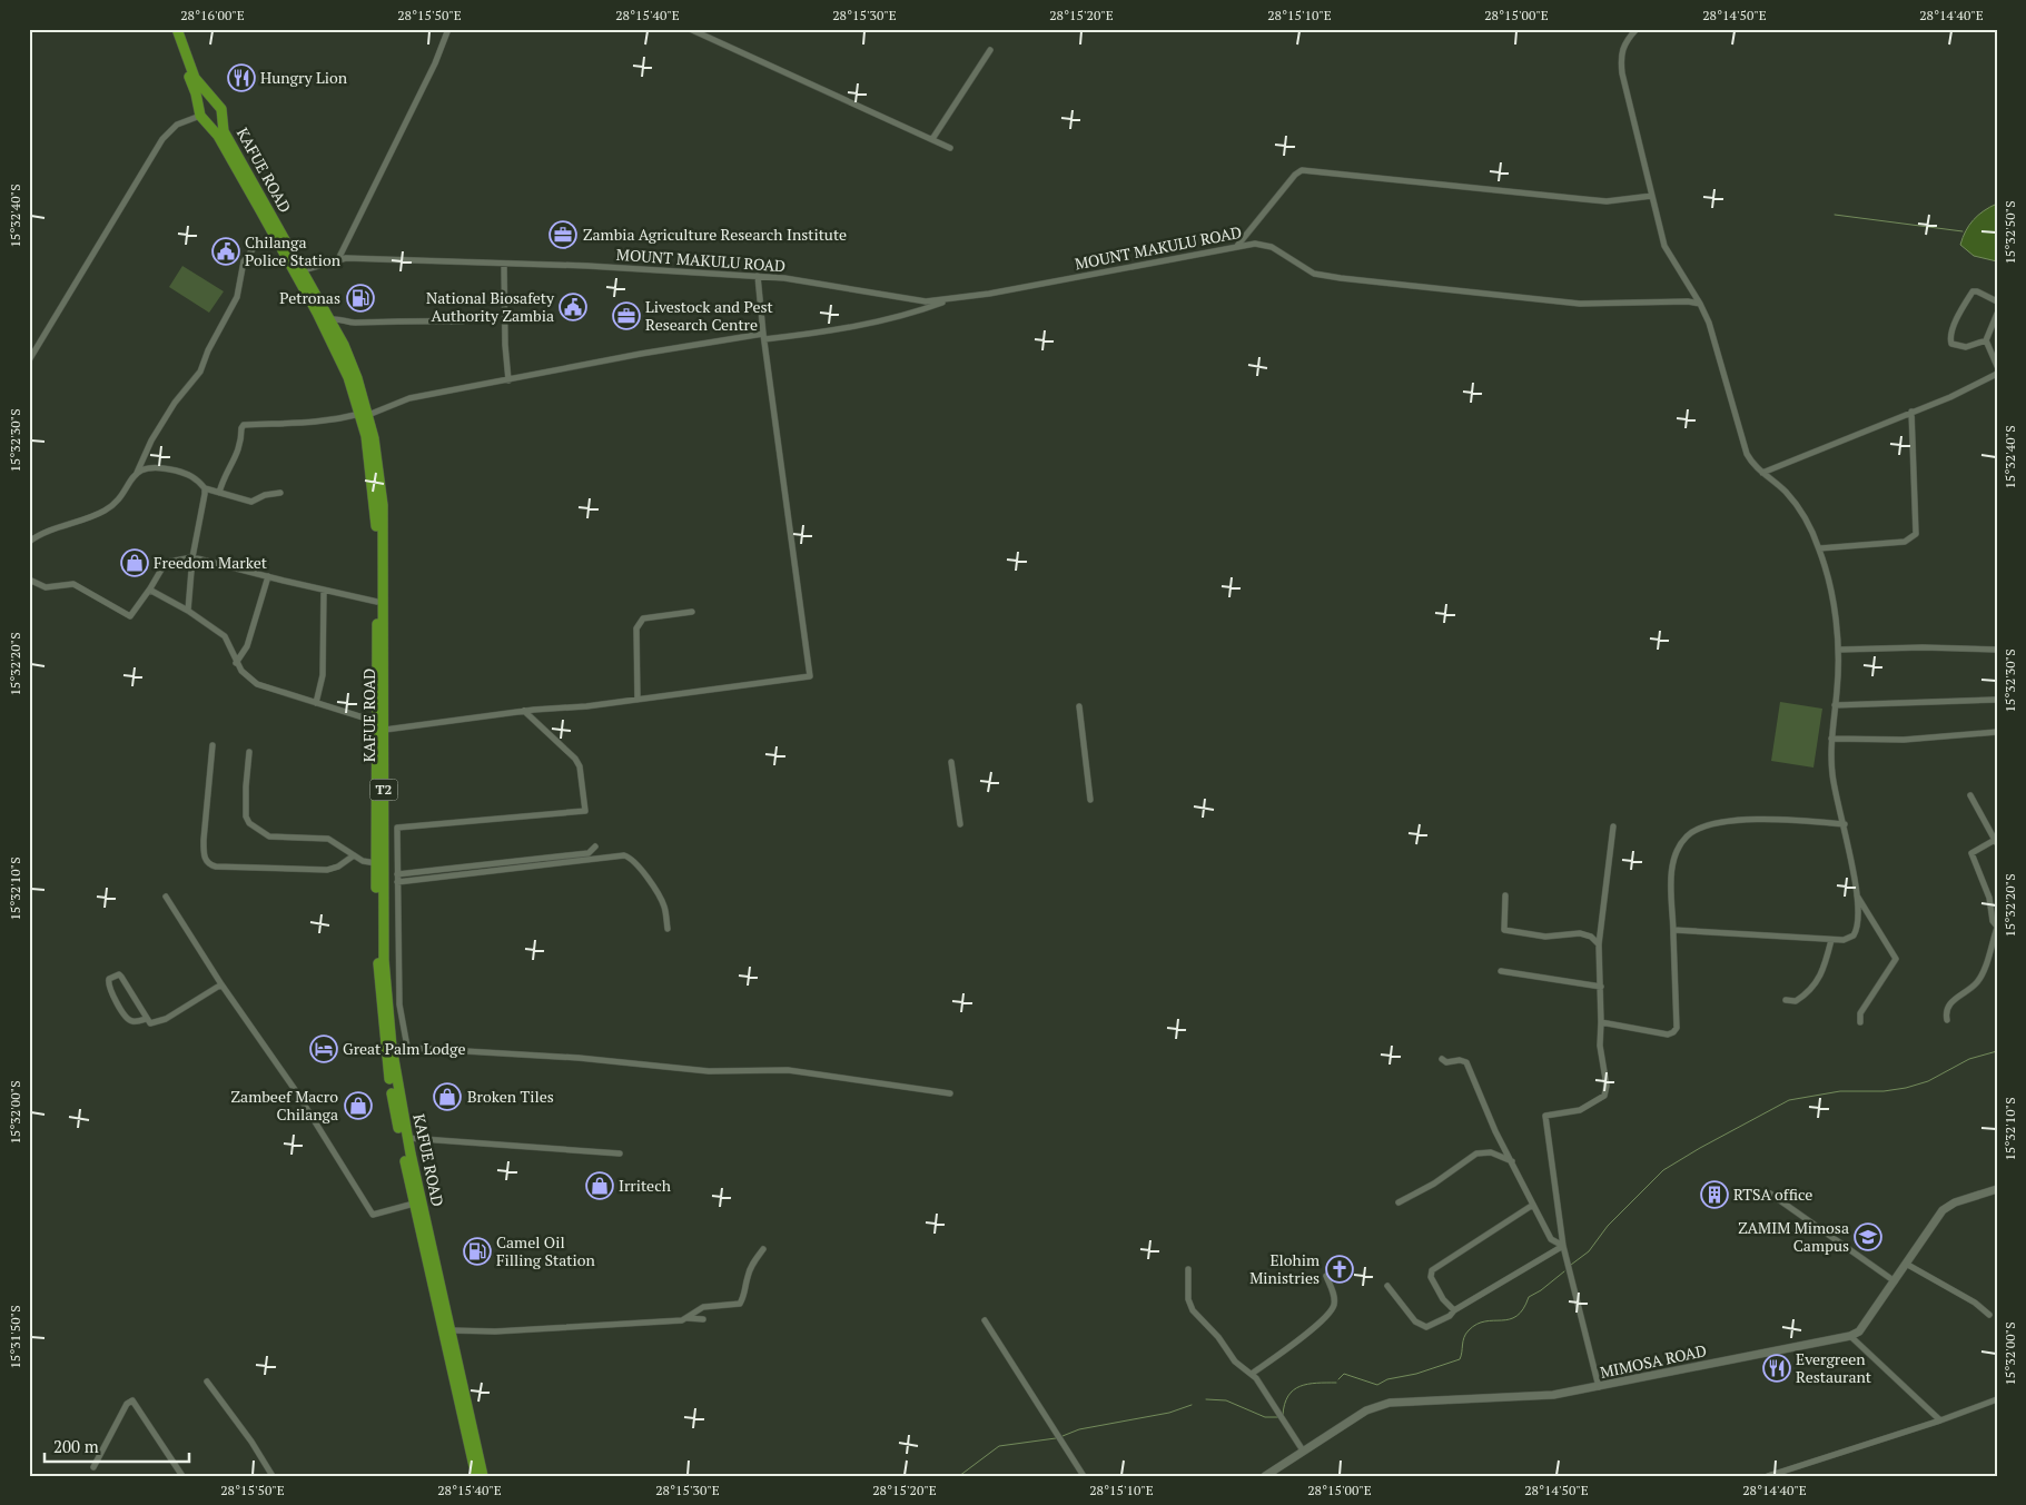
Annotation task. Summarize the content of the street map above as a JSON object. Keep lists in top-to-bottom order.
{
  "streets": {
    "highway": ["KAFUE ROAD", "T2"],
    "street": ["MOUNT MAKULU ROAD", "MIMOSA ROAD"]
  },
  "crossings": [
    ["KAFUE ROAD", "MOUNT MAKULU ROAD"]
  ],
  "places": {
    "restaurant": ["Hungry Lion", "Evergreen Restaurant"],
    "office": ["Zambia Agriculture Research Institute", "Livestock and Pest Research Centre"],
    "public building": ["Chilanga Police Station", "National Biosafety Authority Zambia"],
    "fuel station": ["Petronas", "Camel Oil Filling Station"],
    "shop": [
      "Freedom Market",
      "Broken Tiles",
      "Zambeef Macro Chilanga",
      "Irritech"
    ],
    "hotel": ["Great Palm Lodge"],
    "building": ["RTSA office"],
    "school or university": ["ZAMIM Mimosa Campus"],
    "church": ["Elohim Ministries"]
  },
  "scale_bar": "200 m",
  "coordinates": [
    "28°16'00\"E",
    "28°15'50\"E",
    "28°15'40\"E",
    "28°15'30\"E",
    "28°15'20\"E",
    "28°15'10\"E",
    "28°15'00\"E",
    "28°14'50\"E",
    "28°14'40\"E",
    "15°32'40\"S",
    "15°32'50\"S",
    "15°32'30\"S",
    "15°32'20\"S",
    "15°32'10\"S",
    "15°32'00\"S",
    "15°31'50\"S"
  ]
}
